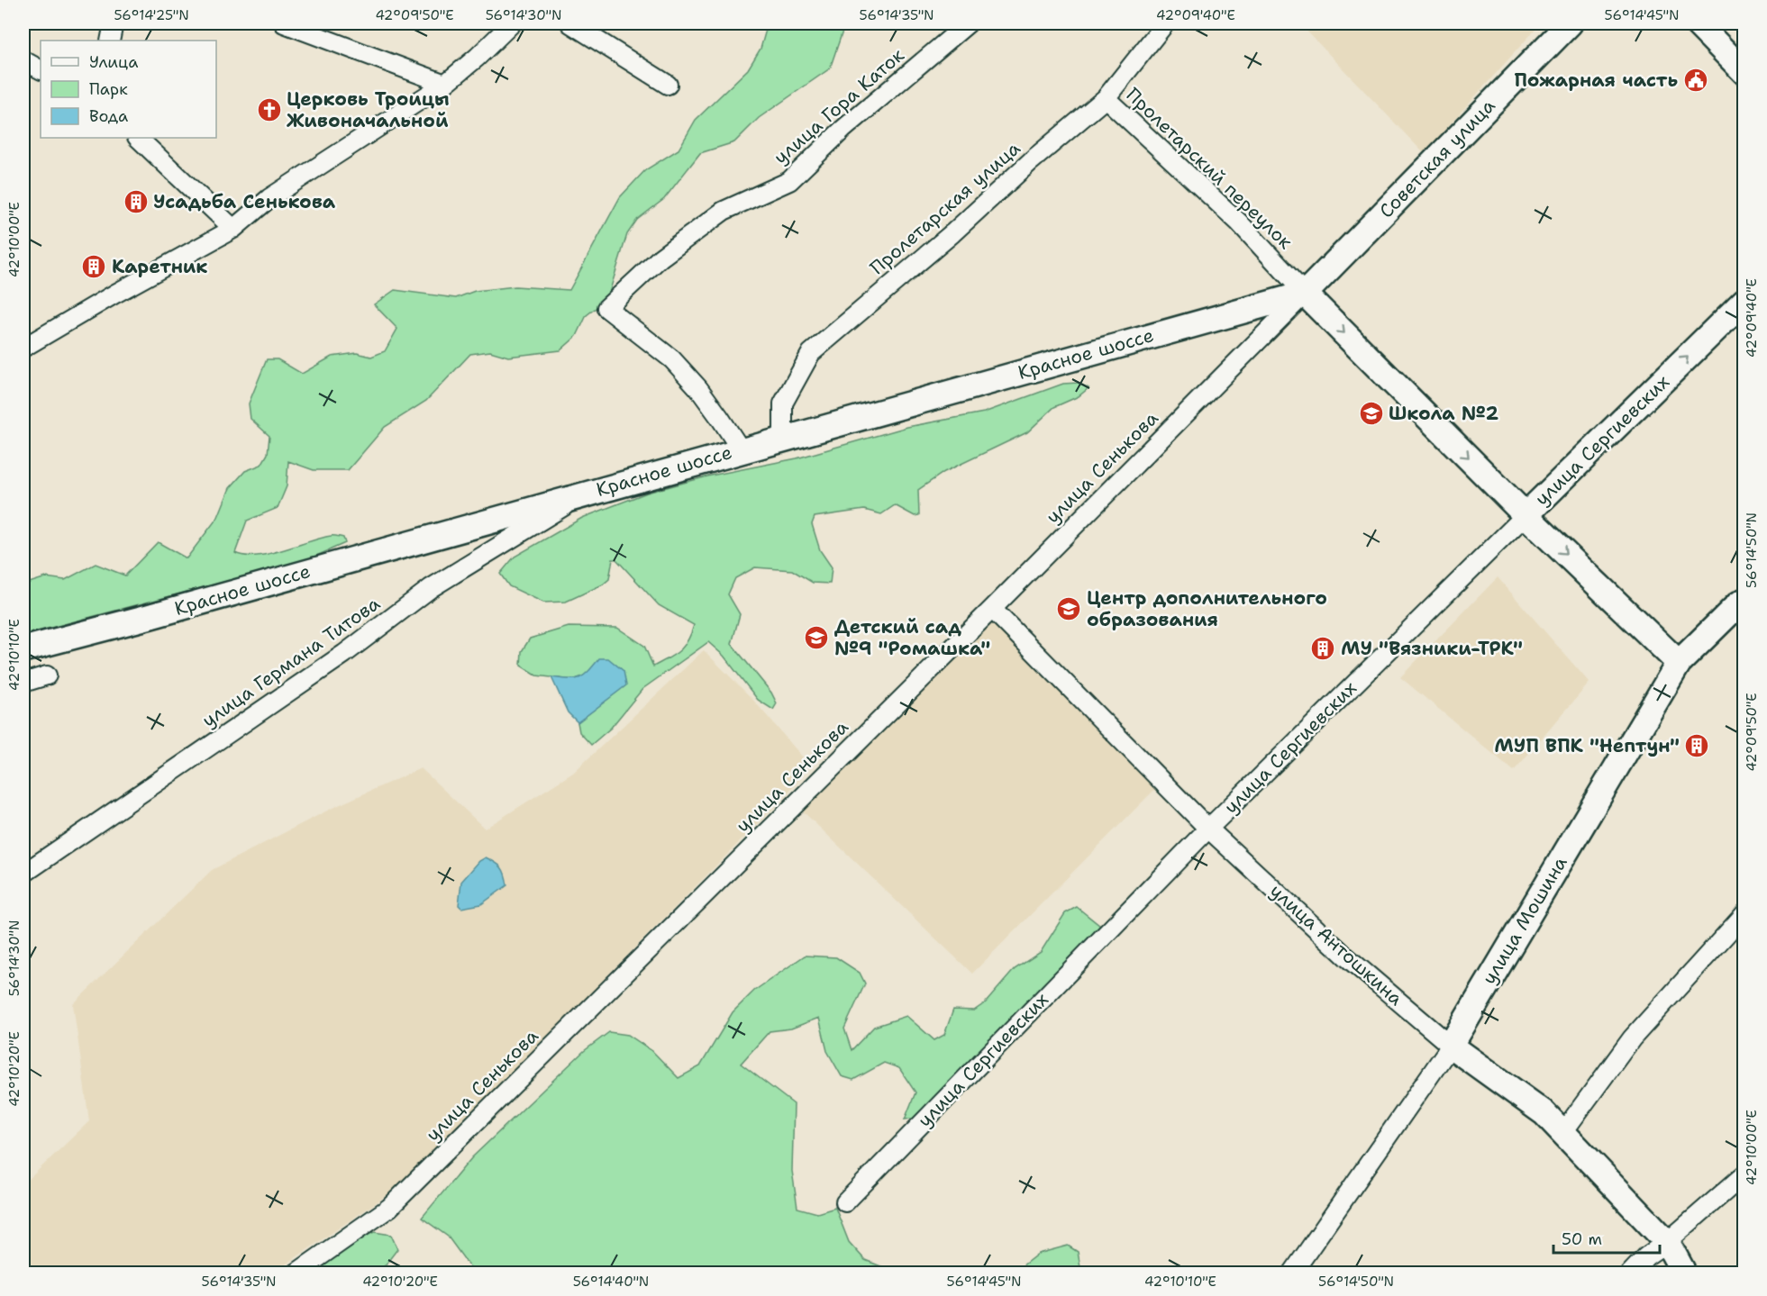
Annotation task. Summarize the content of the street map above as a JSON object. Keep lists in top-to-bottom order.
{
  "streets": {
    "main road": [
      "Советская улица",
      "Красное шоссе",
      "улица Сергиевских",
      "улица Мошина",
      "улица Антошкина"
    ],
    "street": [
      "улица Гора Каток",
      "Пролетарский переулок",
      "Пролетарская улица",
      "улица Сенькова",
      "улица Германа Титова"
    ]
  },
  "crossings": [
    ["улица Гора Каток", "Красное шоссе"],
    ["Советская улица", "Пролетарский переулок"],
    ["Советская улица", "Красное шоссе"],
    ["Советская улица", "улица Сенькова"],
    ["Пролетарский переулок", "Пролетарская улица"],
    ["Пролетарский переулок", "Красное шоссе"],
    ["Пролетарский переулок", "улица Сенькова"],
    ["Пролетарская улица", "Красное шоссе"],
    ["Красное шоссе", "улица Сенькова"],
    ["Красное шоссе", "улица Германа Титова"],
    ["улица Сергиевских", "улица Антошкина"],
    ["улица Сенькова", "улица Антошкина"],
    ["улица Мошина", "улица Антошкина"]
  ],
  "places": {
    "public building": ["Пожарная часть"],
    "church": ["Церковь Троицы Живоначальной"],
    "building": [
      "Усадьба Сенькова",
      "Каретник",
      "МУ \"Вязники-ТРК\"",
      "МУП ВПК \"Нептун\""
    ],
    "school or university": ["Школа №2", "Центр дополнительного образования", "Детский сад №9 \"Ромашка\""]
  },
  "legend": ["Улица", "Парк", "Вода"],
  "scale_bar": "50 m",
  "coordinates": [
    "56°14'25\"N",
    "42°09'50\"E",
    "56°14'30\"N",
    "56°14'35\"N",
    "42°09'40\"E",
    "56°14'45\"N",
    "42°10'00\"E",
    "56°14'50\"N",
    "42°10'10\"E",
    "42°10'20\"E",
    "56°14'40\"N"
  ]
}
